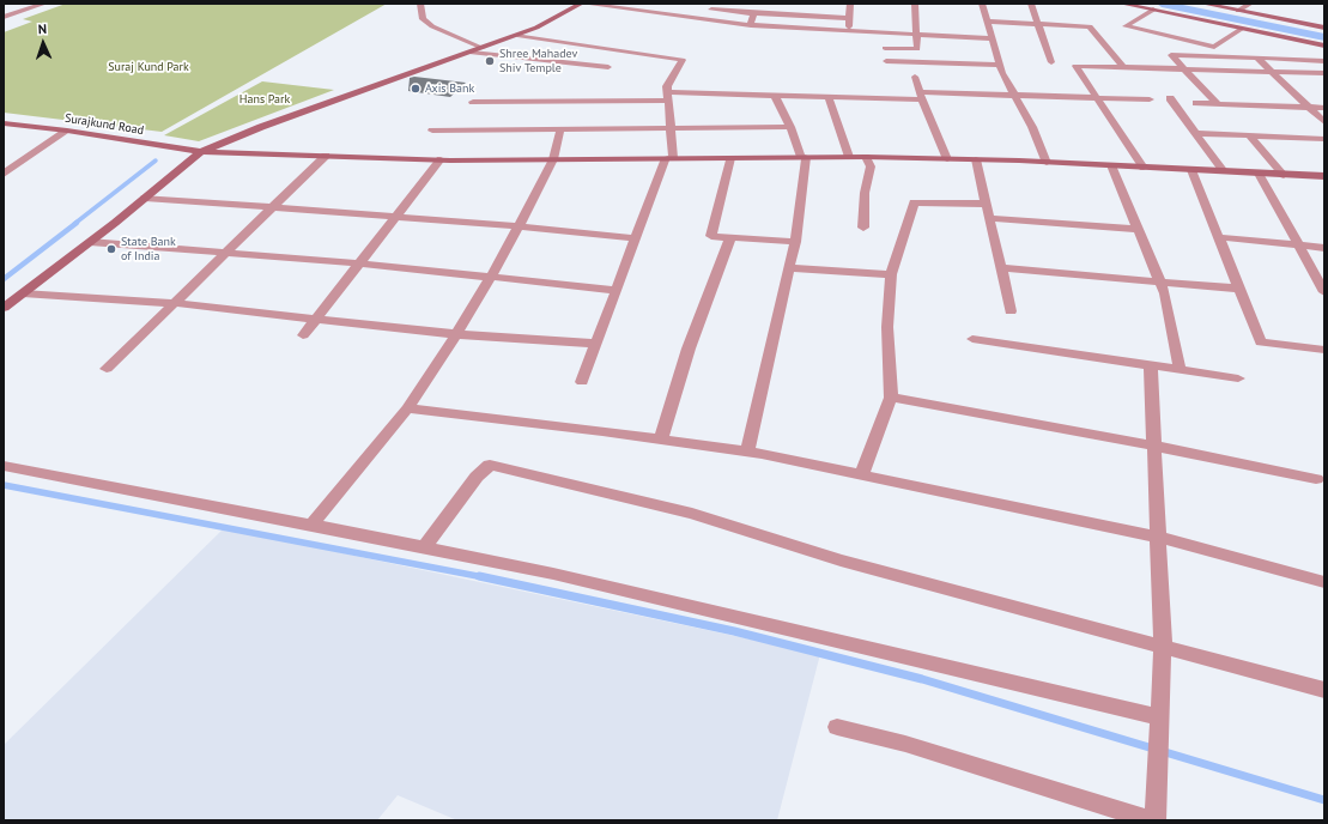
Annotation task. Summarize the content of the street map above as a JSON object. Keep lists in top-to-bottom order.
{
  "streets": {
    "street": ["Surajkund Road"]
  },
  "parks": ["Suraj Kund Park", "Hans Park"],
  "places": ["Shree Mahadev Shiv Temple", "Axis Bank", "State Bank of India"],
  "north": "top"
}
